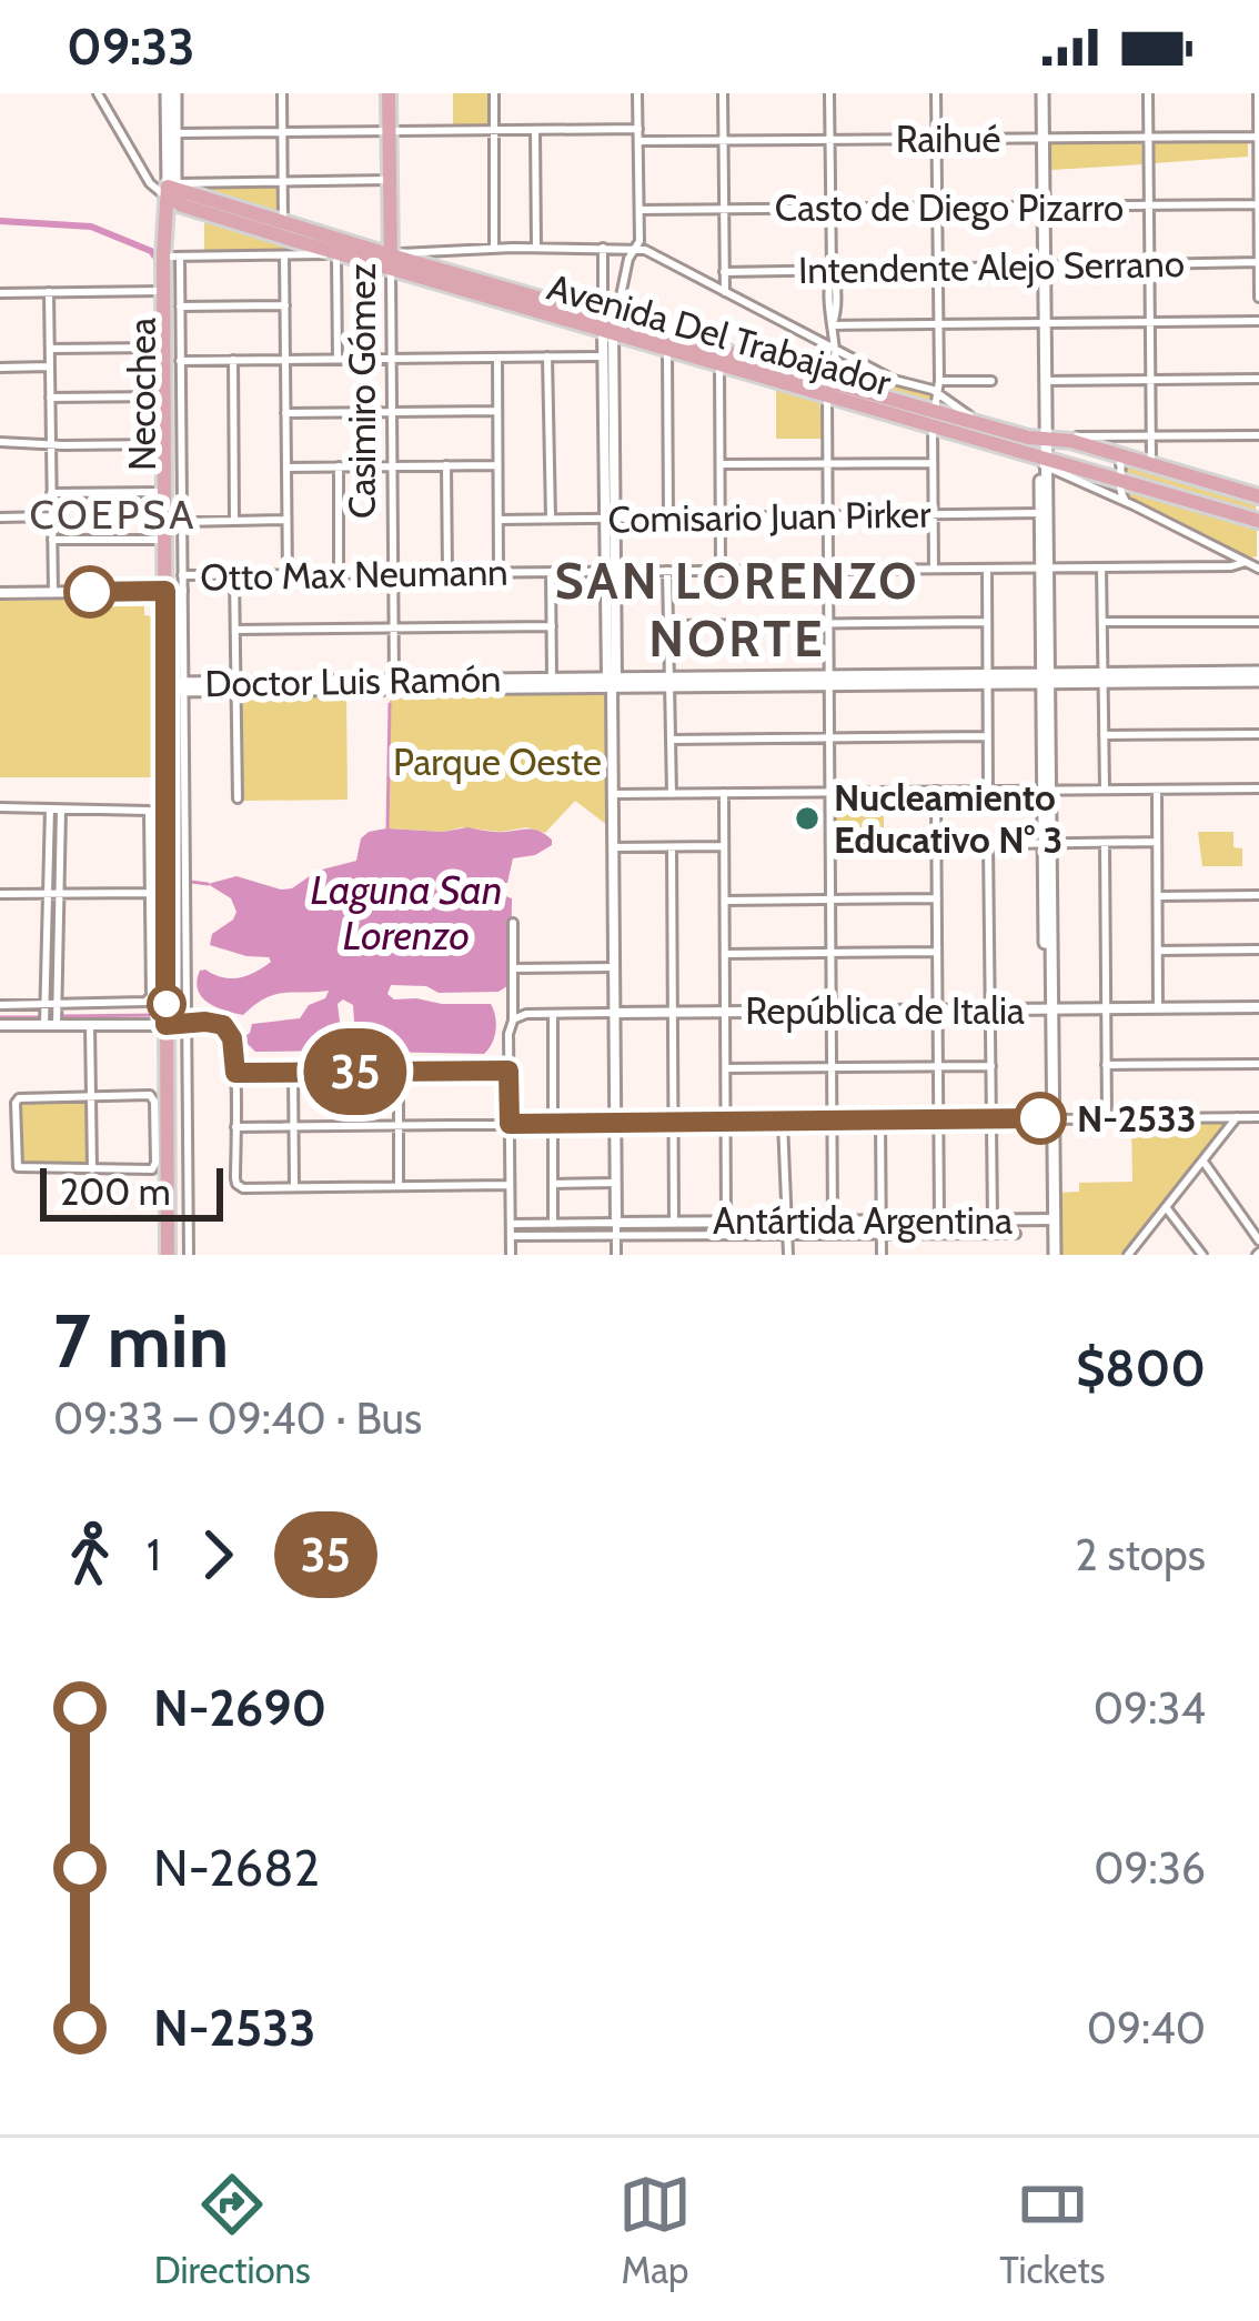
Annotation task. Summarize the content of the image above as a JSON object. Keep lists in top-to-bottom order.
{
  "streets": {
    "main road": [
      "Avenida Del Trabajador",
      "Casimiro Gómez",
      "Necochea",
      "Doctor Luis Ramón"
    ],
    "street": [
      "Raihué",
      "Casto de Diego Pizarro",
      "Intendente Alejo Serrano",
      "Comisario Juan Pirker",
      "Otto Max Neumann",
      "República de Italia",
      "Antártida Argentina"
    ]
  },
  "crossings": [
    ["Avenida Del Trabajador", "Casimiro Gómez"],
    ["Avenida Del Trabajador", "Necochea"],
    ["Casimiro Gómez", "Otto Max Neumann"],
    ["Casimiro Gómez", "Doctor Luis Ramón"],
    ["Necochea", "Otto Max Neumann"],
    ["Necochea", "Doctor Luis Ramón"]
  ],
  "districts": ["COEPSA", "SAN LORENZO NORTE"],
  "water": ["Laguna San Lorenzo"],
  "parks": ["Parque Oeste"],
  "places": ["Nucleamiento Educativo N° 3", "N-2533"],
  "lines": ["bus line 35"],
  "scale_bar": "200 m",
  "page": {
    "status": "09:33",
    "on_map": "35",
    "scale": "200 m",
    "heading": ["7 min", "09:33 – 09:40 · Bus", "$800"],
    "legs": ["1", "35", "2 stops"],
    "list": [
      {
        "name": "N-2690",
        "value": "09:34"
      },
      {
        "name": "N-2682",
        "value": "09:36"
      },
      {
        "name": "N-2533",
        "value": "09:40"
      }
    ],
    "tabs": ["Directions", "Map", "Tickets"]
  }
}
